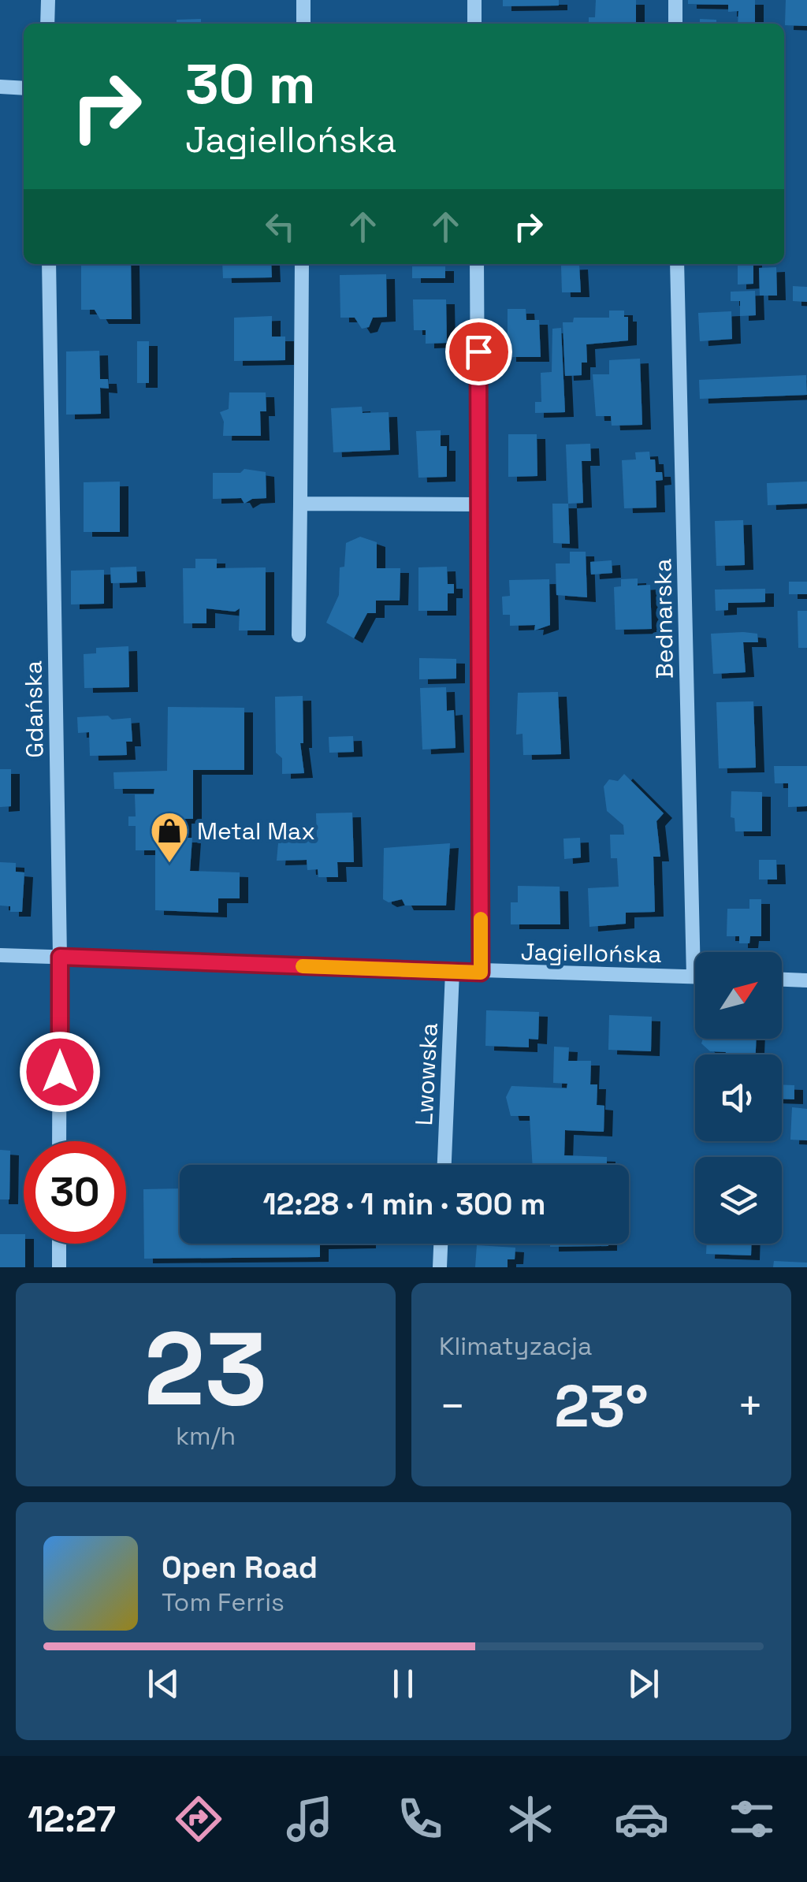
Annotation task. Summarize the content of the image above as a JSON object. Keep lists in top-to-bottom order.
{
  "streets": {
    "street": [
      "Bednarska",
      "Gdańska",
      "Jagiellońska",
      "Lwowska"
    ]
  },
  "crossings": [
    ["Bednarska", "Jagiellońska"],
    ["Gdańska", "Jagiellońska"],
    ["Jagiellońska", "Lwowska"]
  ],
  "places": {
    "shop": ["Metal Max"]
  },
  "north": "top right",
  "page": {
    "turn": ["30 m", "Jagiellońska"],
    "limit": "30",
    "trip": "12:28 · 1 min · 300 m",
    "tile": [
      ["23", "km/h"],
      "Klimatyzacja"
    ],
    "heat": ["−", "23°", "+"],
    "song": ["Open Road", "Tom Ferris"],
    "tabs": "12:27"
  }
}
